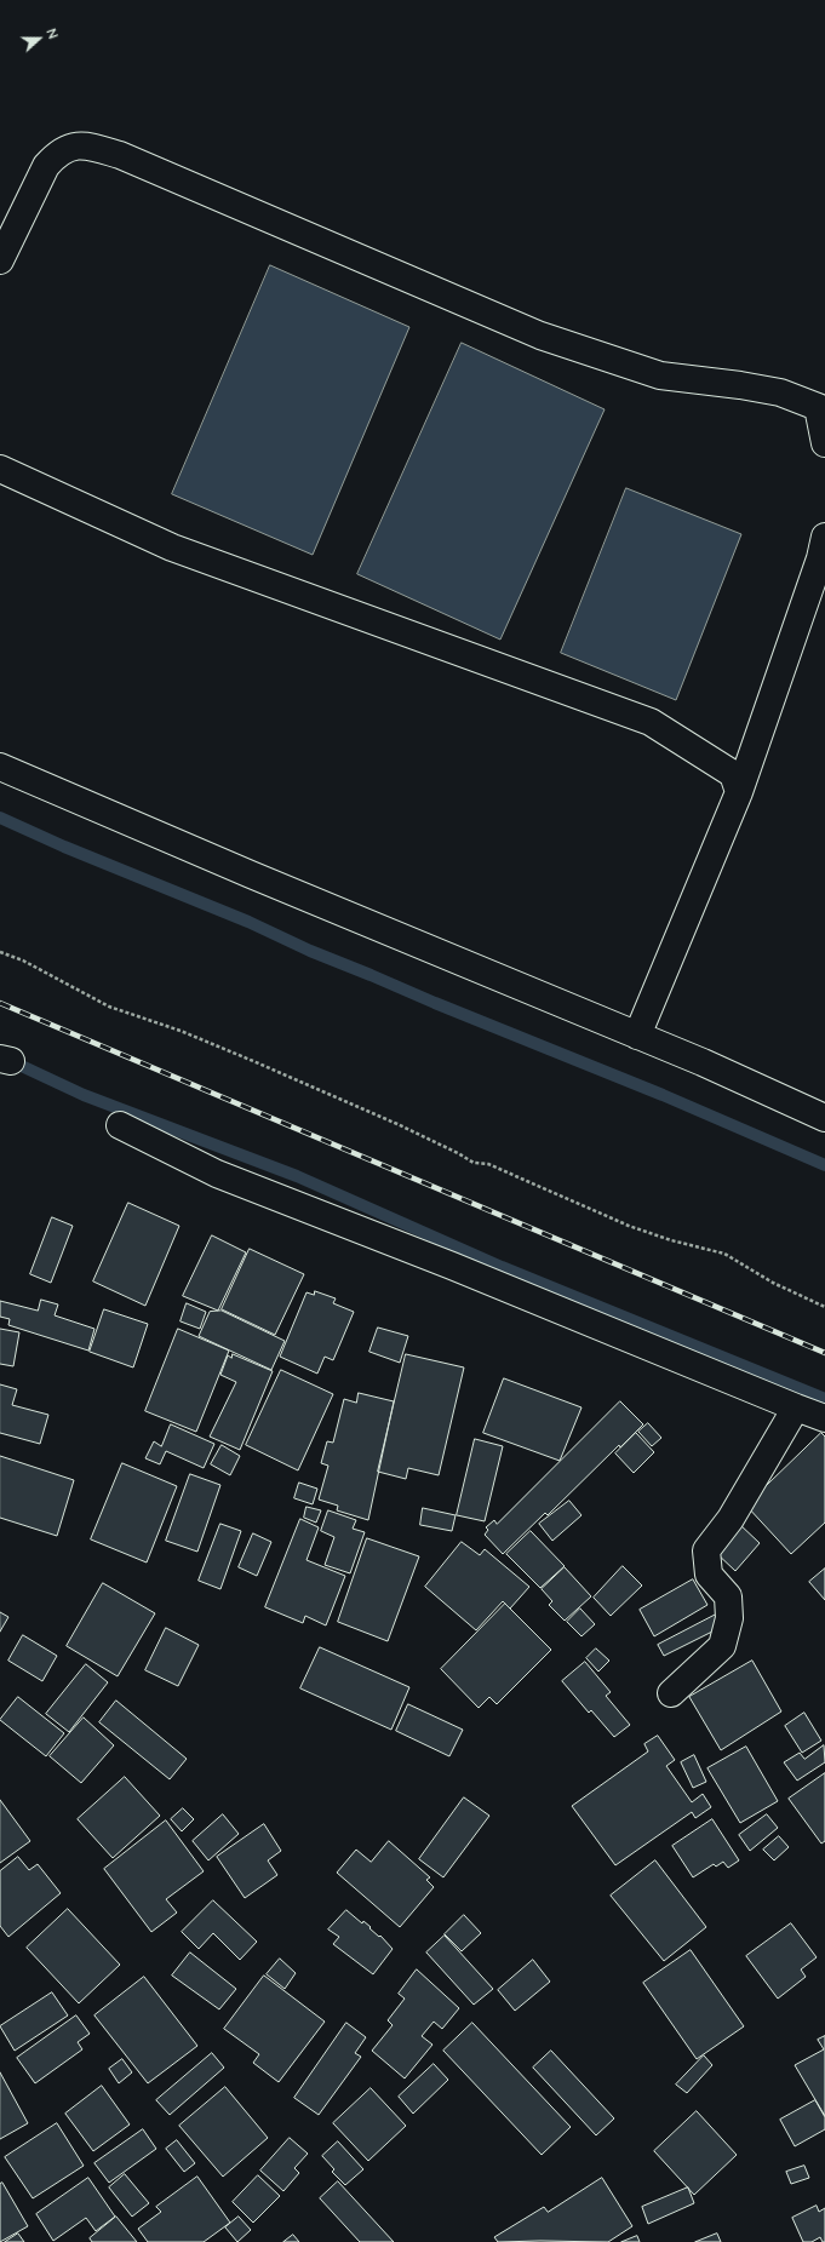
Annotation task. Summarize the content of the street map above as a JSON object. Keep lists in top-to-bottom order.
{
  "north": "right"
}
